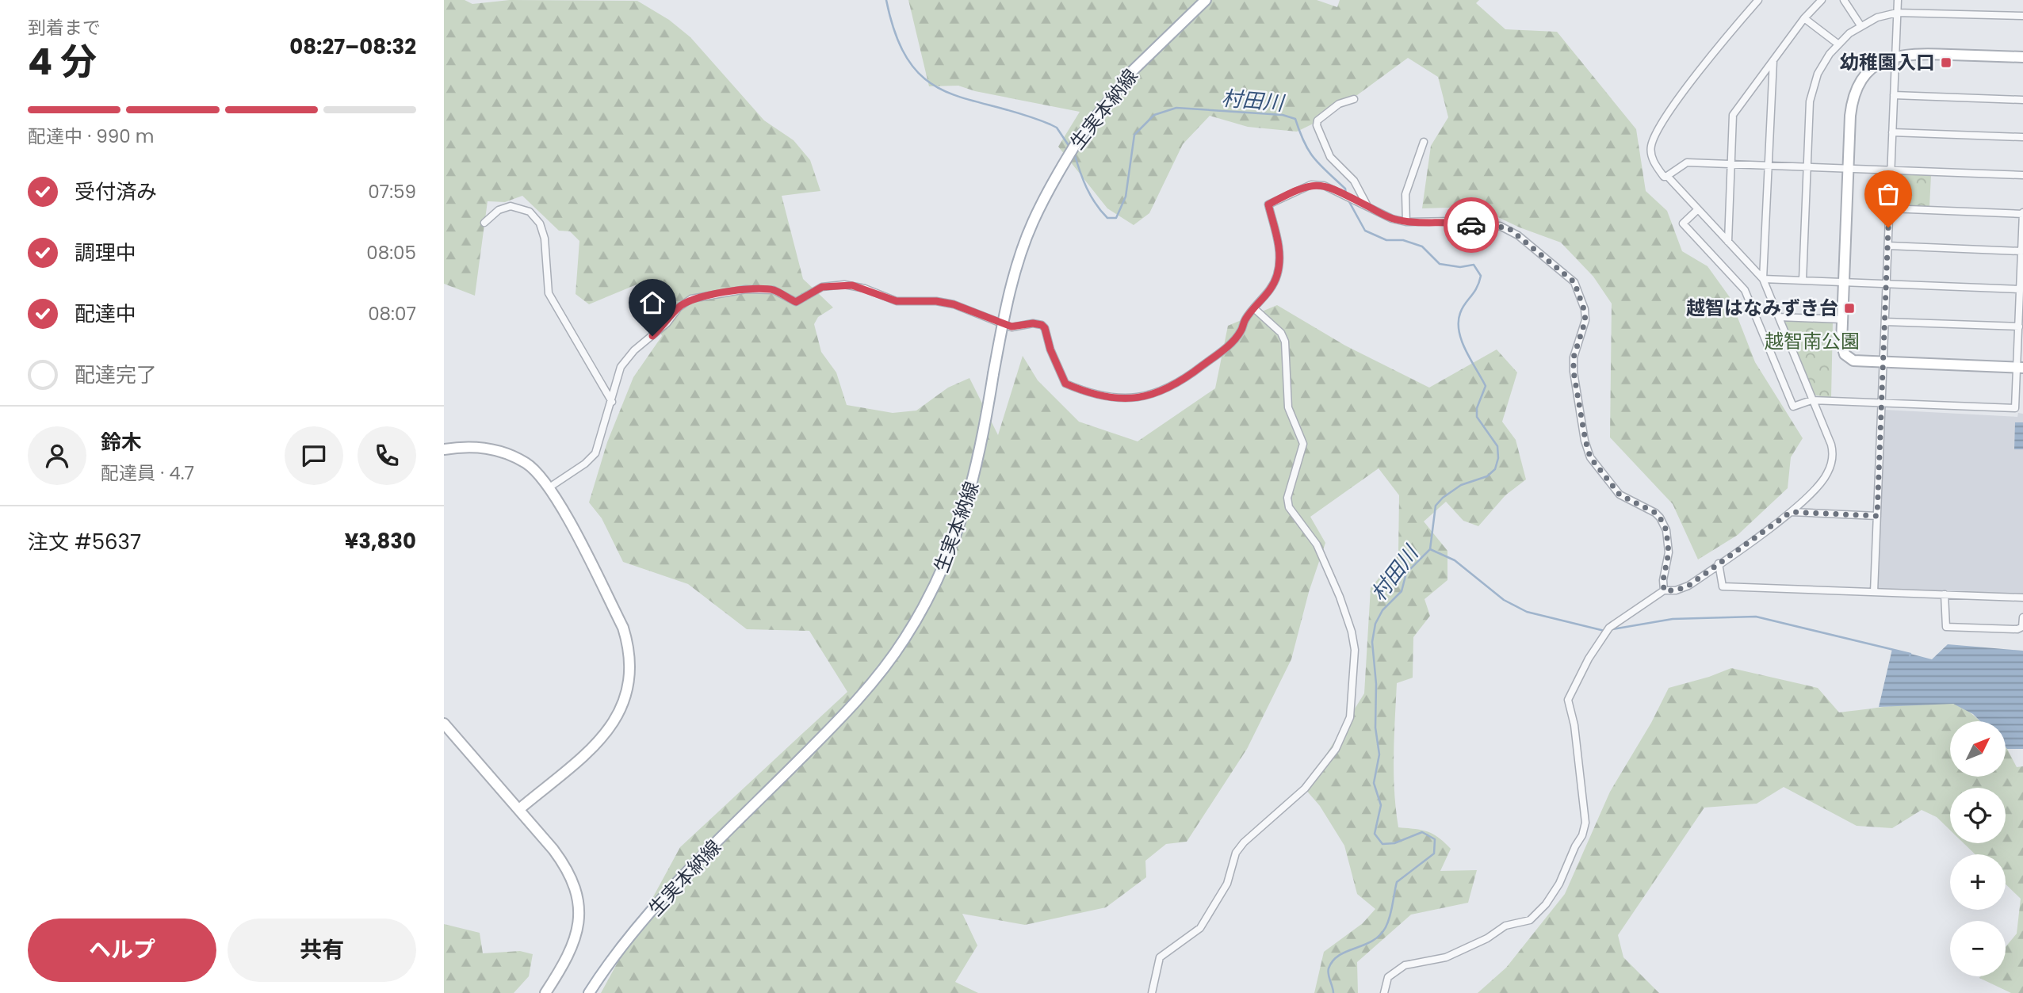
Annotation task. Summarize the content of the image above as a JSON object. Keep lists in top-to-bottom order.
{
  "streets": {
    "street": ["生実本納線"]
  },
  "water": ["村田川"],
  "parks": ["越智南公園"],
  "places": {
    "transit": ["幼稚園入口", "越智はなみずき台"]
  },
  "north": "top right",
  "page": {
    "heading": ["4 分", "到着まで", "08:27–08:32"],
    "panel": [
      "鈴木",
      "配達員 · 4.7",
      "注文 #5637",
      "¥3,830"
    ],
    "bar": "配達中 · 990 m",
    "list": [
      ["受付済み", "07:59"],
      ["調理中", "08:05"],
      ["配達中", "08:07"],
      "配達完了"
    ],
    "map_buttons": ["+", "−"],
    "buttons": ["ヘルプ", "共有"]
  }
}
